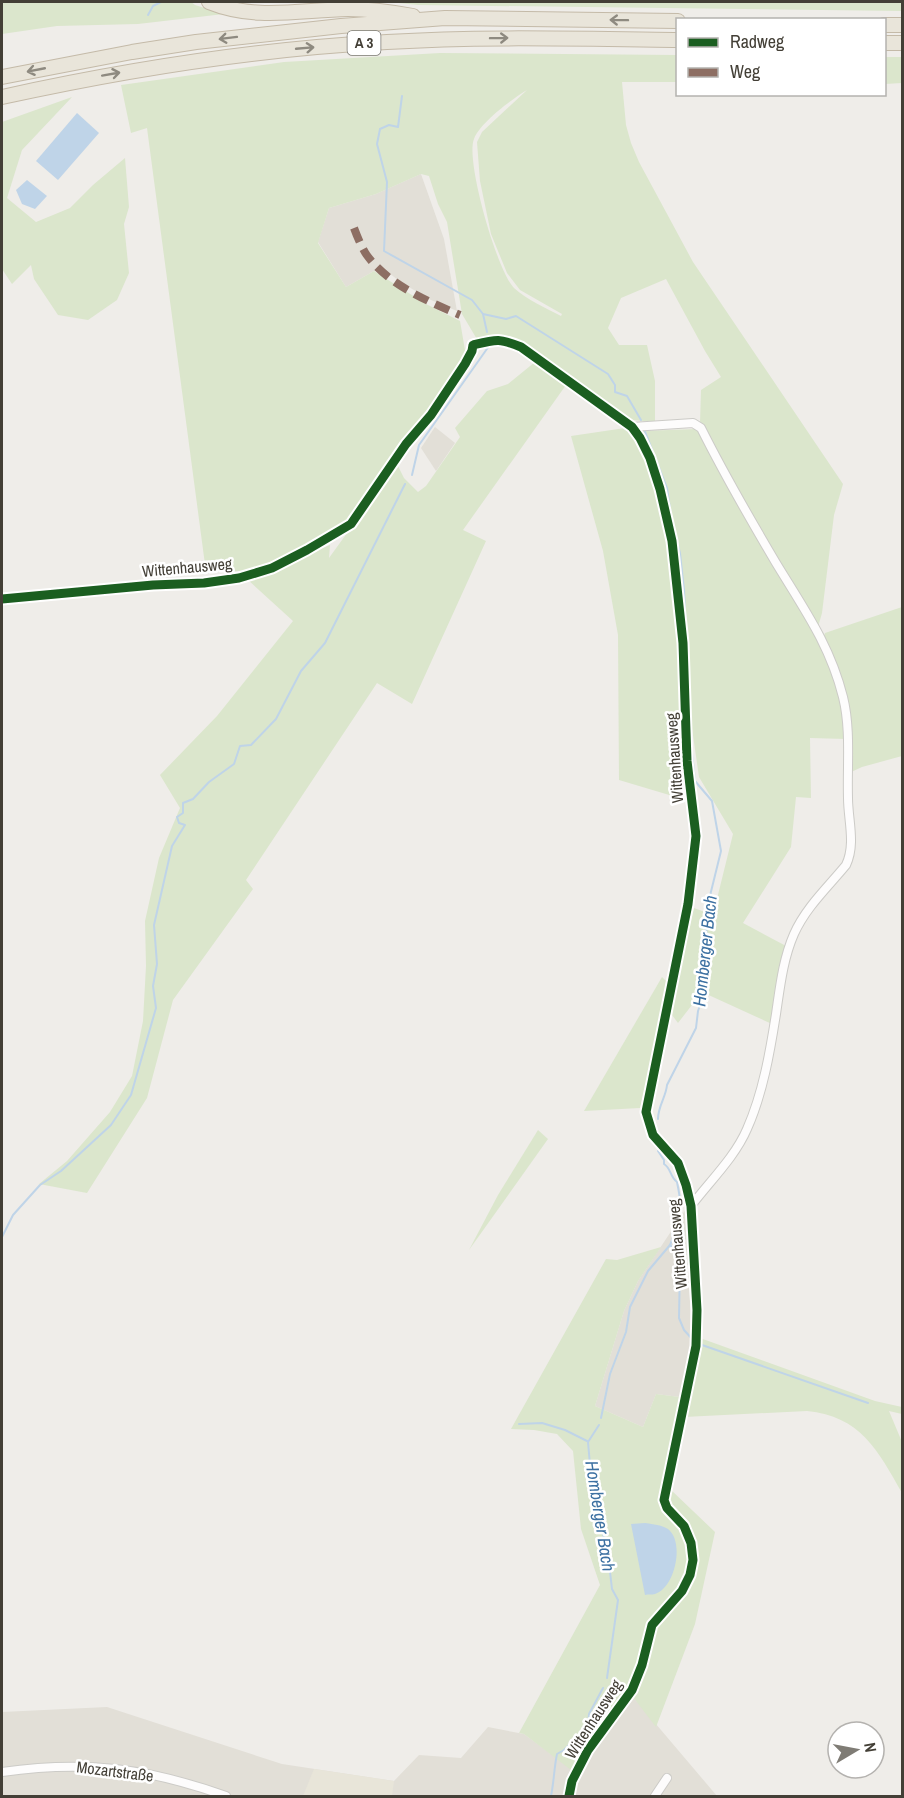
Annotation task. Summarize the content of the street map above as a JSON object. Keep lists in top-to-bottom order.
{
  "streets": {
    "highway": ["A 3"],
    "street": ["Wittenhausweg", "Mozartstraße"]
  },
  "water": ["Homberger Bach"],
  "legend": ["Radweg", "Weg"],
  "north": "right"
}
